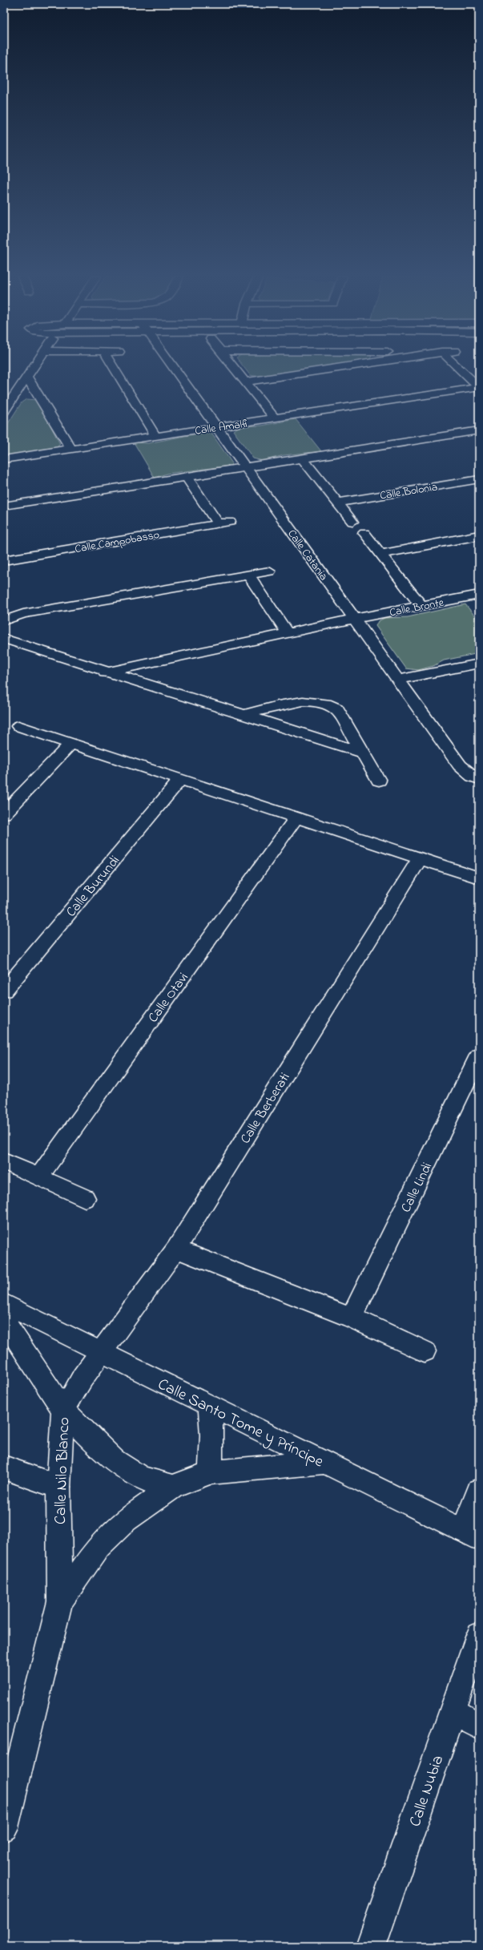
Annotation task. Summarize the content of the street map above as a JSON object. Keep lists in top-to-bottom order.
{
  "streets": {
    "street": [
      "Calle Amalfi",
      "Calle Bolonia",
      "Calle Campobasso",
      "Calle Catania",
      "Calle Bronte",
      "Calle Burundi",
      "Calle Otavi",
      "Calle Berberati",
      "Calle Lindi",
      "Calle Santo Tome y Príncipe",
      "Calle Nilo Blanco",
      "Calle Nubia"
    ]
  },
  "crossings": [
    ["Calle Amalfi", "Calle Catania"],
    ["Calle Catania", "Calle Bronte"],
    ["Calle Berberati", "Calle Santo Tome y Príncipe"],
    ["Calle Berberati", "Calle Nilo Blanco"],
    ["Calle Santo Tome y Príncipe", "Calle Nilo Blanco"]
  ]
}
